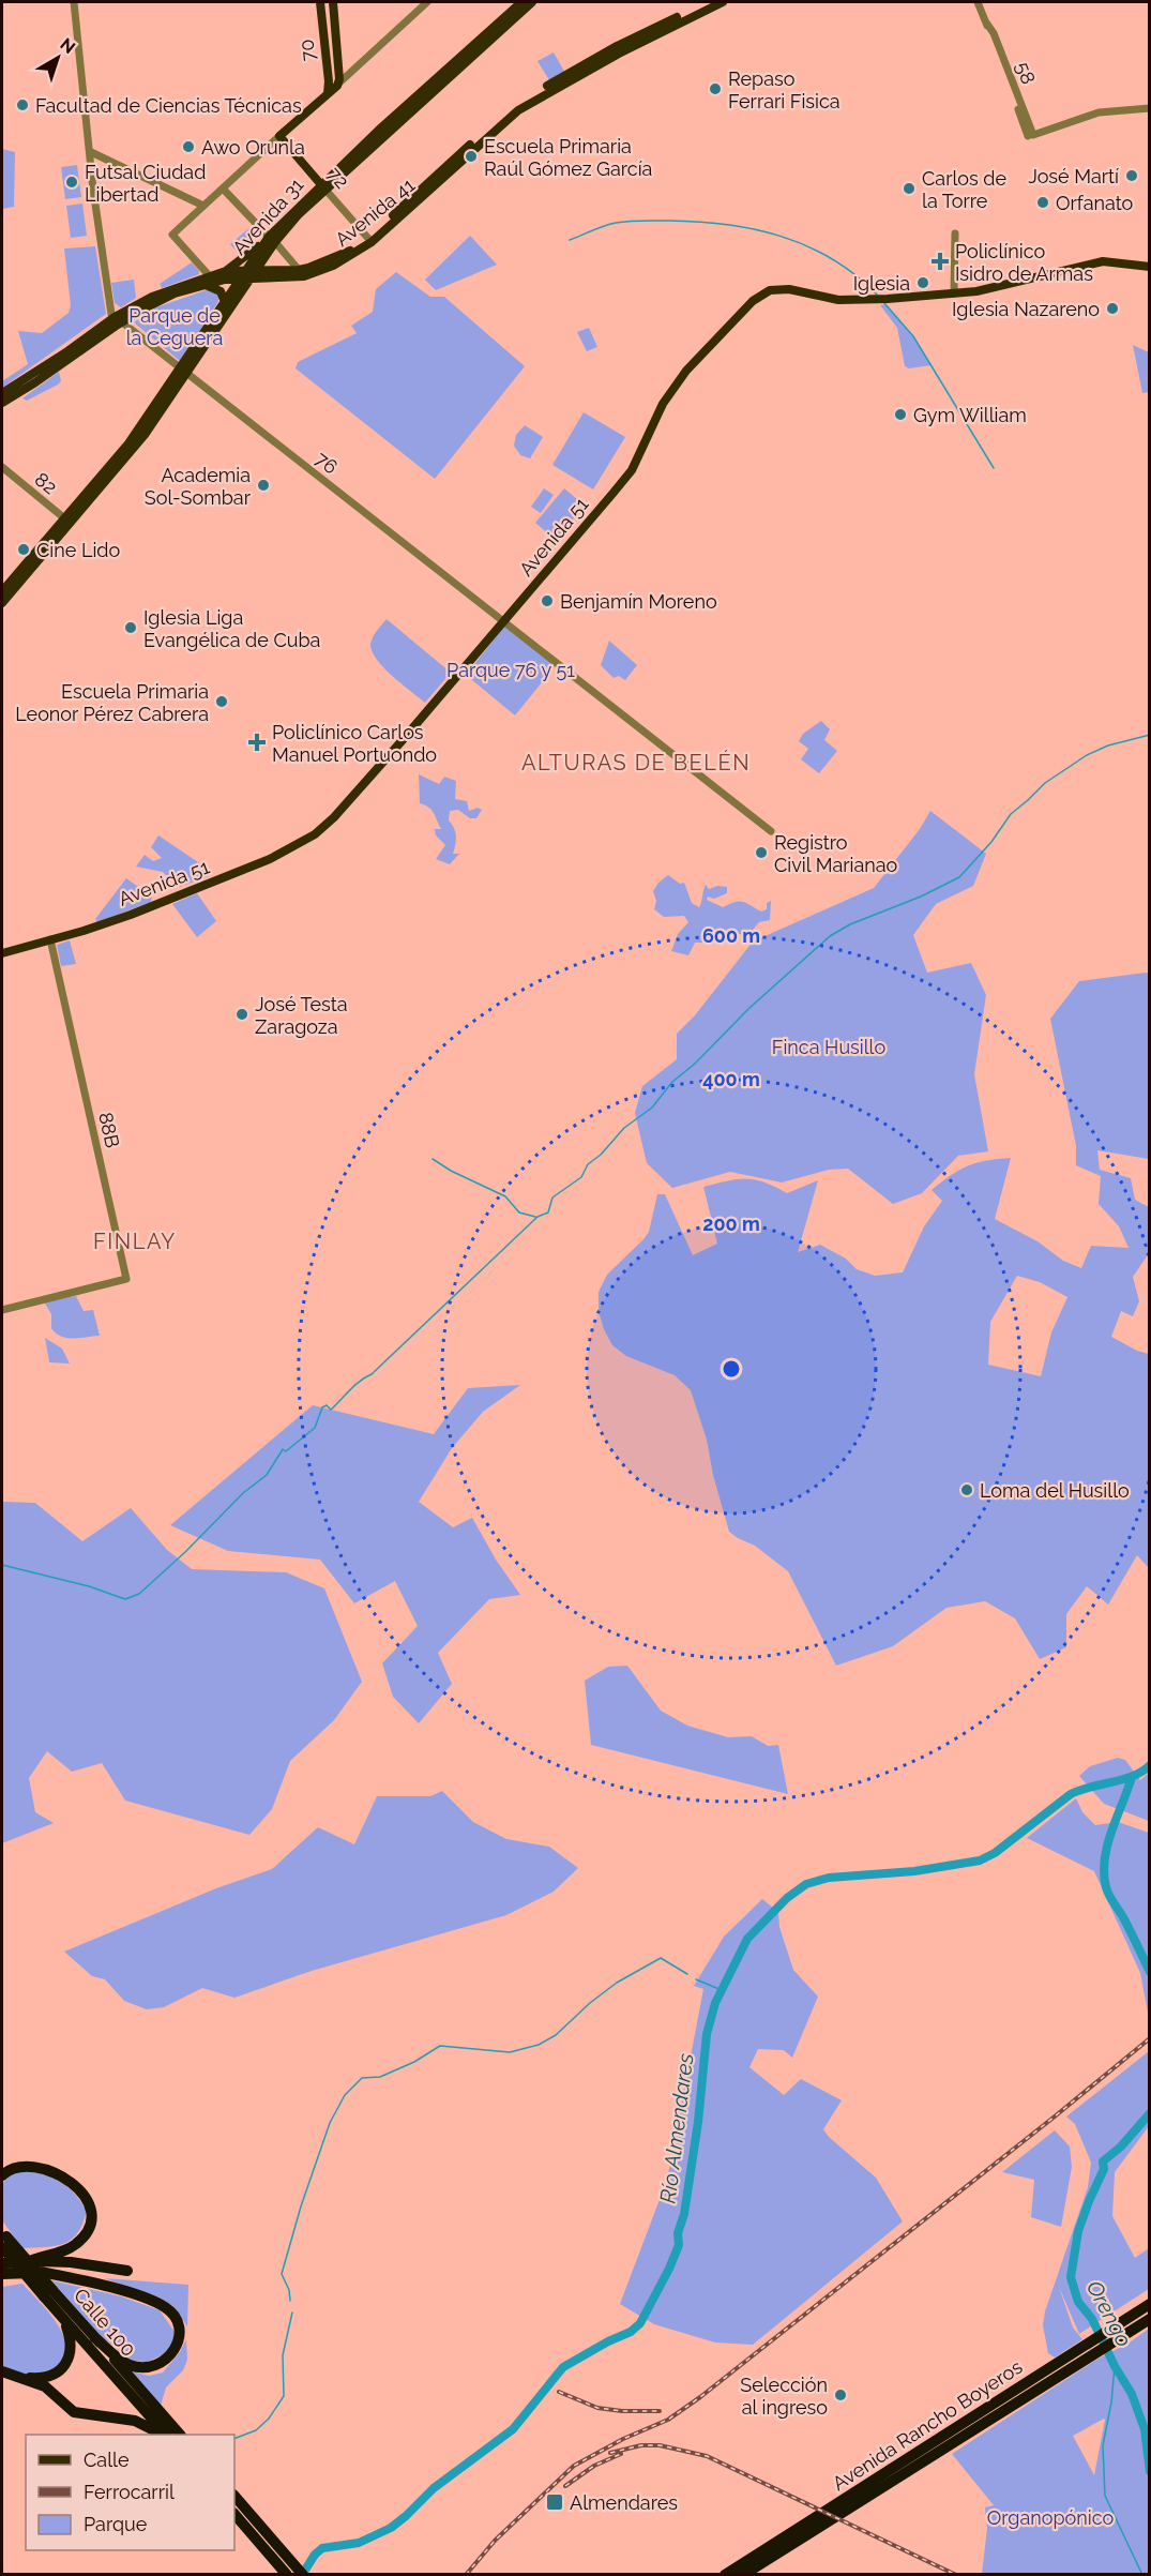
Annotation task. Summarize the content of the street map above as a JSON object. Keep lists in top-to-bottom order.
{
  "streets": {
    "highway": ["Calle 100", "Avenida Rancho Boyeros"],
    "main road": [
      "70",
      "72",
      "Avenida 41",
      "Avenida 31",
      "Avenida 51"
    ],
    "street": [
      "58",
      "76",
      "82",
      "88B"
    ]
  },
  "crossings": [
    ["72", "Avenida 41"],
    ["72", "Avenida 31"],
    ["Avenida 41", "Avenida 31"],
    ["Avenida 31", "76"],
    ["76", "Avenida 51"],
    ["Avenida 51", "88B"]
  ],
  "districts": ["ALTURAS DE BELÉN", "FINLAY"],
  "water": ["Río Almendares", "Orengo"],
  "parks": [
    "Parque de la Ceguera",
    "Parque 76 y 51",
    "Finca Husillo",
    "Organopónico"
  ],
  "places": {
    "other": [
      "Repaso Ferrari Fisica",
      "Facultad de Ciencias Técnicas",
      "Awo Orunla",
      "Escuela Primaria Raúl Gómez García",
      "José Martí",
      "Futsal Ciudad Libertad",
      "Carlos de la Torre",
      "Orfanato",
      "Iglesia",
      "Iglesia Nazareno",
      "Gym William",
      "Academia Sol-Sombar",
      "Cine Lido",
      "Benjamín Moreno",
      "Iglesia Liga Evangélica de Cuba",
      "Escuela Primaria Leonor Pérez Cabrera",
      "Registro Civil Marianao",
      "José Testa Zaragoza",
      "Loma del Husillo",
      "Selección al ingreso"
    ],
    "health": ["Policlínico Isidro de Armas", "Policlínico Carlos Manuel Portuondo"],
    "transit": ["Almendares"]
  },
  "legend": ["Calle", "Ferrocarril", "Parque"],
  "north": "top right",
  "rings": ["600 m", "400 m", "200 m"]
}
